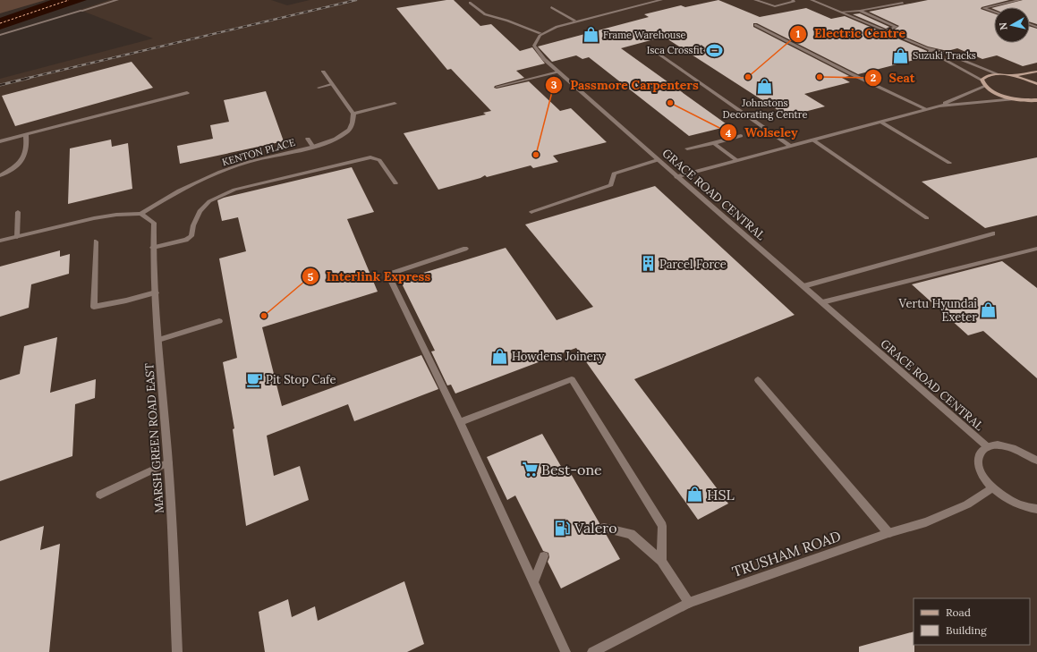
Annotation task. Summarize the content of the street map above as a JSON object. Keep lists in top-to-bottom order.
{
  "streets": {
    "street": [
      "KENTON PLACE",
      "GRACE ROAD CENTRAL",
      "MARSH GREEN ROAD EAST",
      "TRUSHAM ROAD"
    ]
  },
  "crossings": [
    ["KENTON PLACE", "MARSH GREEN ROAD EAST"]
  ],
  "places": {
    "shop": [
      "Frame Warehouse",
      "Suzuki Tracks",
      "Johnstons Decorating Centre",
      "Vertu Hyundai Exeter",
      "Howdens Joinery",
      "HSL"
    ],
    "sports": ["Isca Crossfit"],
    "other": [
      "Electric Centre",
      "Seat",
      "Wolseley",
      "Passmore Carpenters",
      "Interlink Express"
    ],
    "building": ["Parcel Force"],
    "cafe": ["Pit Stop Cafe"],
    "supermarket": ["Best-one"],
    "fuel station": ["Valero"]
  },
  "legend": ["Road", "Building"],
  "north": "left"
}
